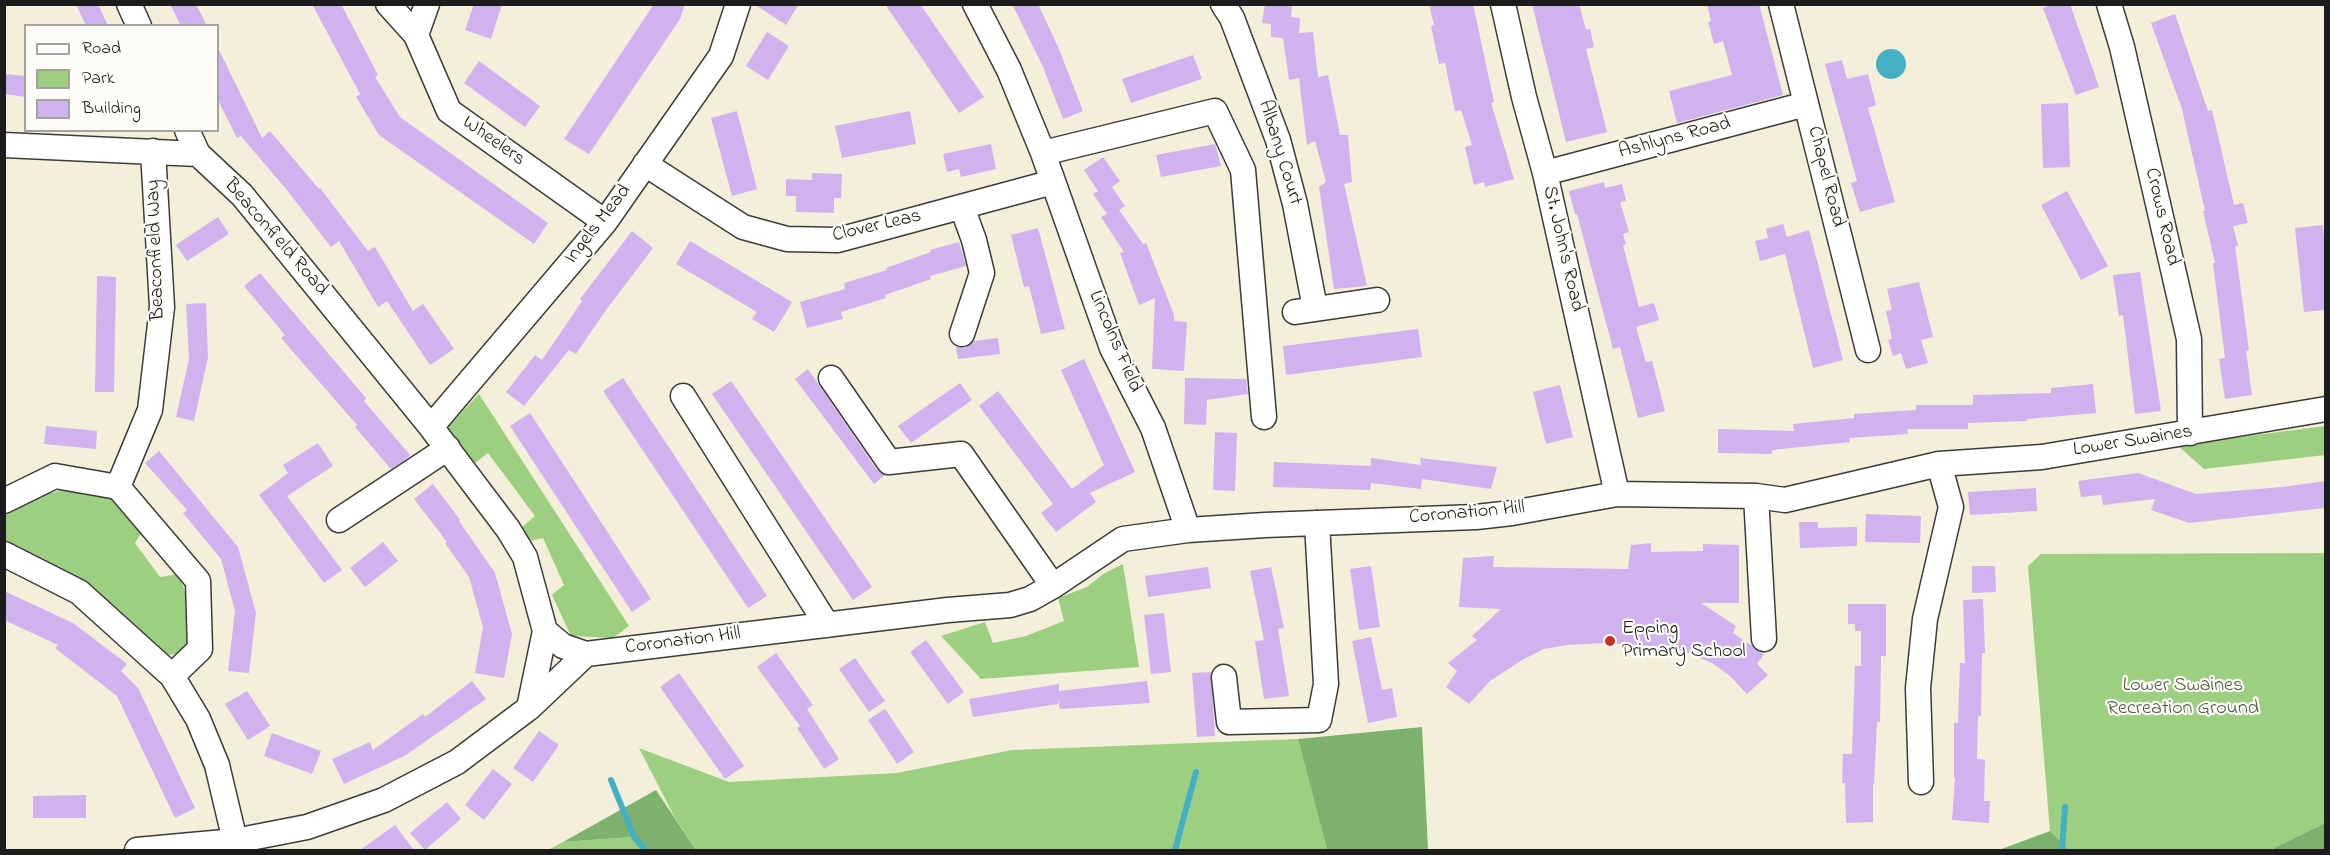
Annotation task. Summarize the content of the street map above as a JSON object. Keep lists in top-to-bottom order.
{
  "streets": {
    "street": [
      "Ashlyns Road",
      "Wheelers",
      "Albany Court",
      "Chapel Road",
      "Crows Road",
      "Ingels Mead",
      "Clover Leas",
      "Beaconfield Road",
      "St. John's Road",
      "Beaconfield Way",
      "Lincolns Field",
      "Lower Swaines",
      "Coronation Hill"
    ]
  },
  "crossings": [
    ["Ashlyns Road", "Chapel Road"],
    ["Ashlyns Road", "St. John's Road"],
    ["Wheelers", "Ingels Mead"],
    ["Crows Road", "Lower Swaines"],
    ["Ingels Mead", "Clover Leas"],
    ["Ingels Mead", "Beaconfield Road"],
    ["Clover Leas", "Lincolns Field"],
    ["Beaconfield Road", "Coronation Hill"],
    ["St. John's Road", "Lower Swaines"],
    ["St. John's Road", "Coronation Hill"],
    ["Lincolns Field", "Coronation Hill"],
    ["Lower Swaines", "Coronation Hill"]
  ],
  "parks": ["Lower Swaines Recreation Ground"],
  "places": ["Epping Primary School"],
  "legend": ["Road", "Park", "Building"]
}
